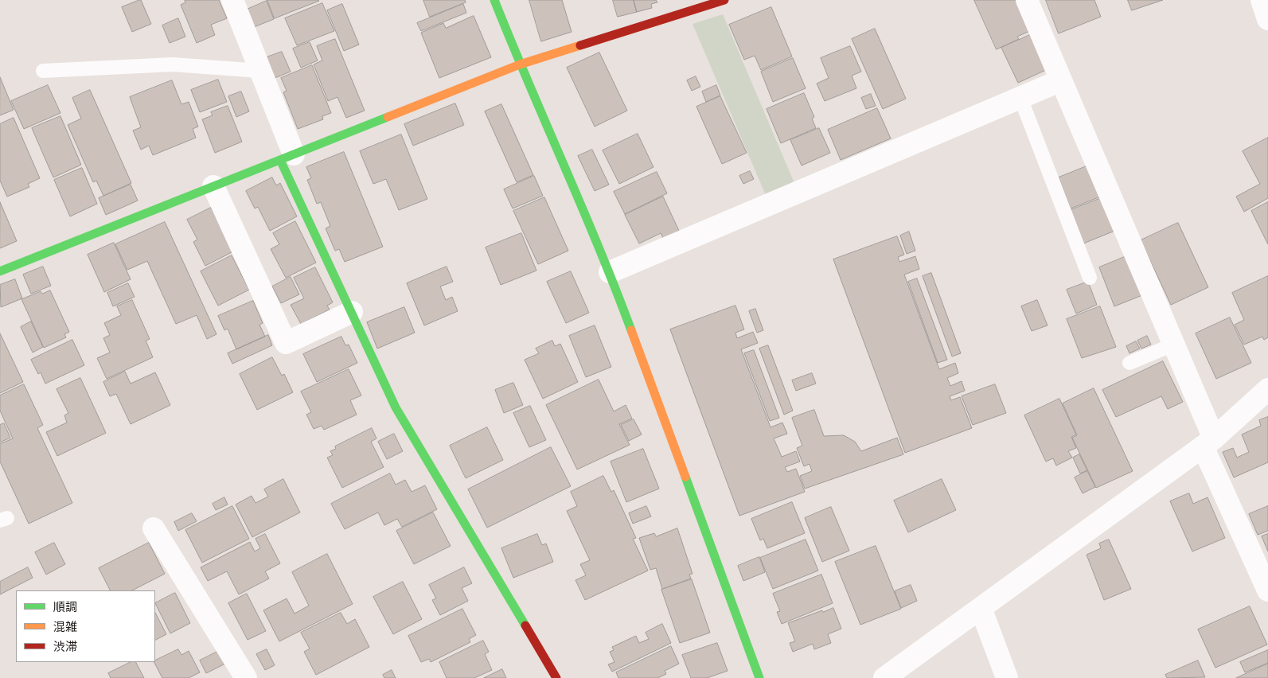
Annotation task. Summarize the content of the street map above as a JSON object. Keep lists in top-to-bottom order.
{
  "legend": ["順調", "混雑", "渋滞"]
}
